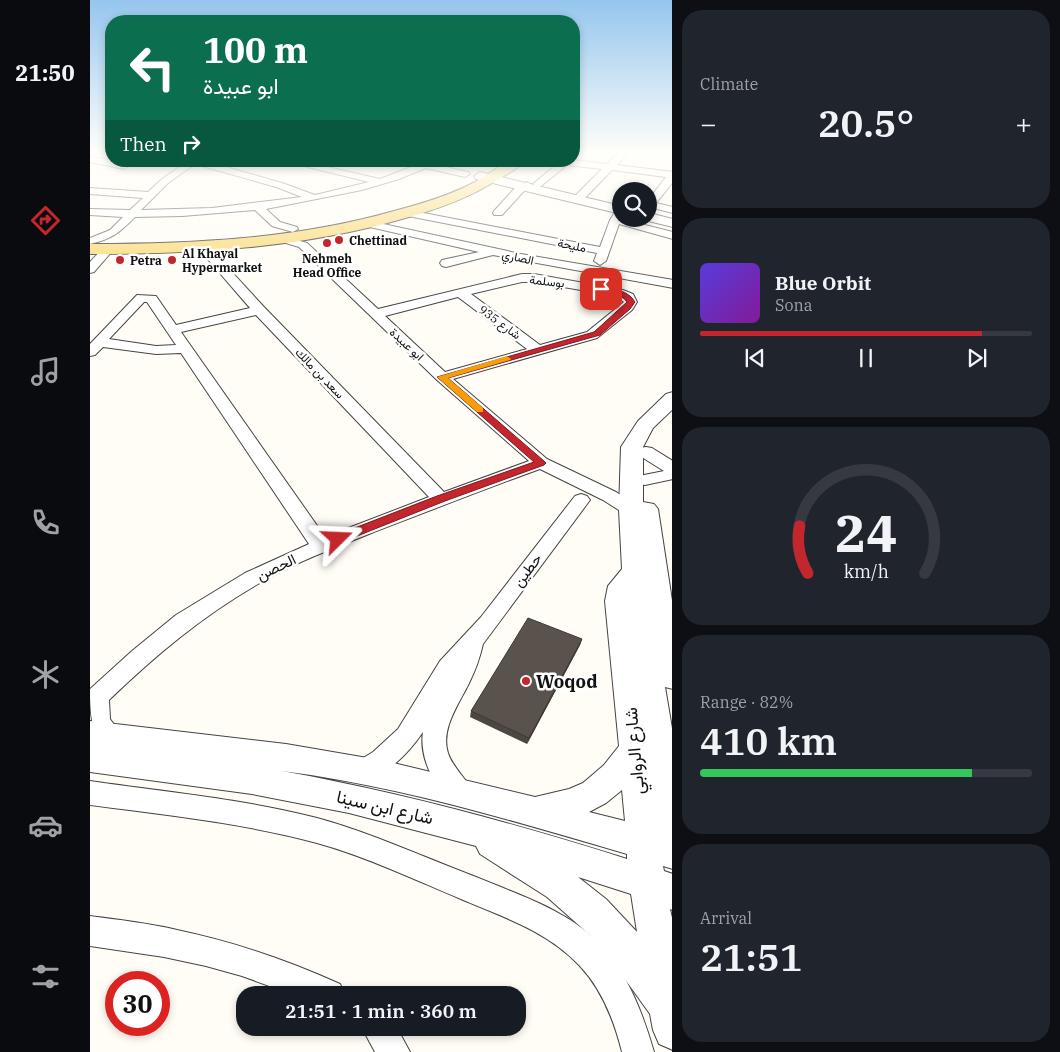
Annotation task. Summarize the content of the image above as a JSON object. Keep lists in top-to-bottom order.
{
  "streets": {
    "street": [
      "مليحة",
      "الصاري",
      "بوسلمة",
      "شارع 935",
      "ابو عبيدة",
      "سعد بن مالك",
      "الحصن",
      "حطين",
      "شارع الروابي",
      "شارع ابن سينا"
    ]
  },
  "crossings": [
    ["مليحة", "الصاري"],
    ["بوسلمة", "شارع 935"],
    ["بوسلمة", "ابو عبيدة"],
    ["ابو عبيدة", "الحصن"],
    ["ابو عبيدة", "حطين"],
    ["سعد بن مالك", "الحصن"],
    ["الحصن", "شارع ابن سينا"],
    ["حطين", "شارع ابن سينا"],
    ["شارع الروابي", "شارع ابن سينا"]
  ],
  "places": [
    "Chettinad",
    "Nehmeh Head Office",
    "Petra",
    "Al Khayal Hypermarket",
    "Woqod"
  ],
  "page": {
    "tabs": "21:50",
    "tile": [
      "Climate",
      ["Range · 82%", "410 km"],
      ["Arrival", "21:51"]
    ],
    "turn": ["100 m", "ابو عبيدة"],
    "heat": ["−", "20.5°", "+"],
    "then": "Then",
    "song": ["Blue Orbit", "Sona"],
    "limit": "30",
    "trip": "21:51 · 1 min · 360 m",
    "gauge": ["24", "km/h"]
  }
}
